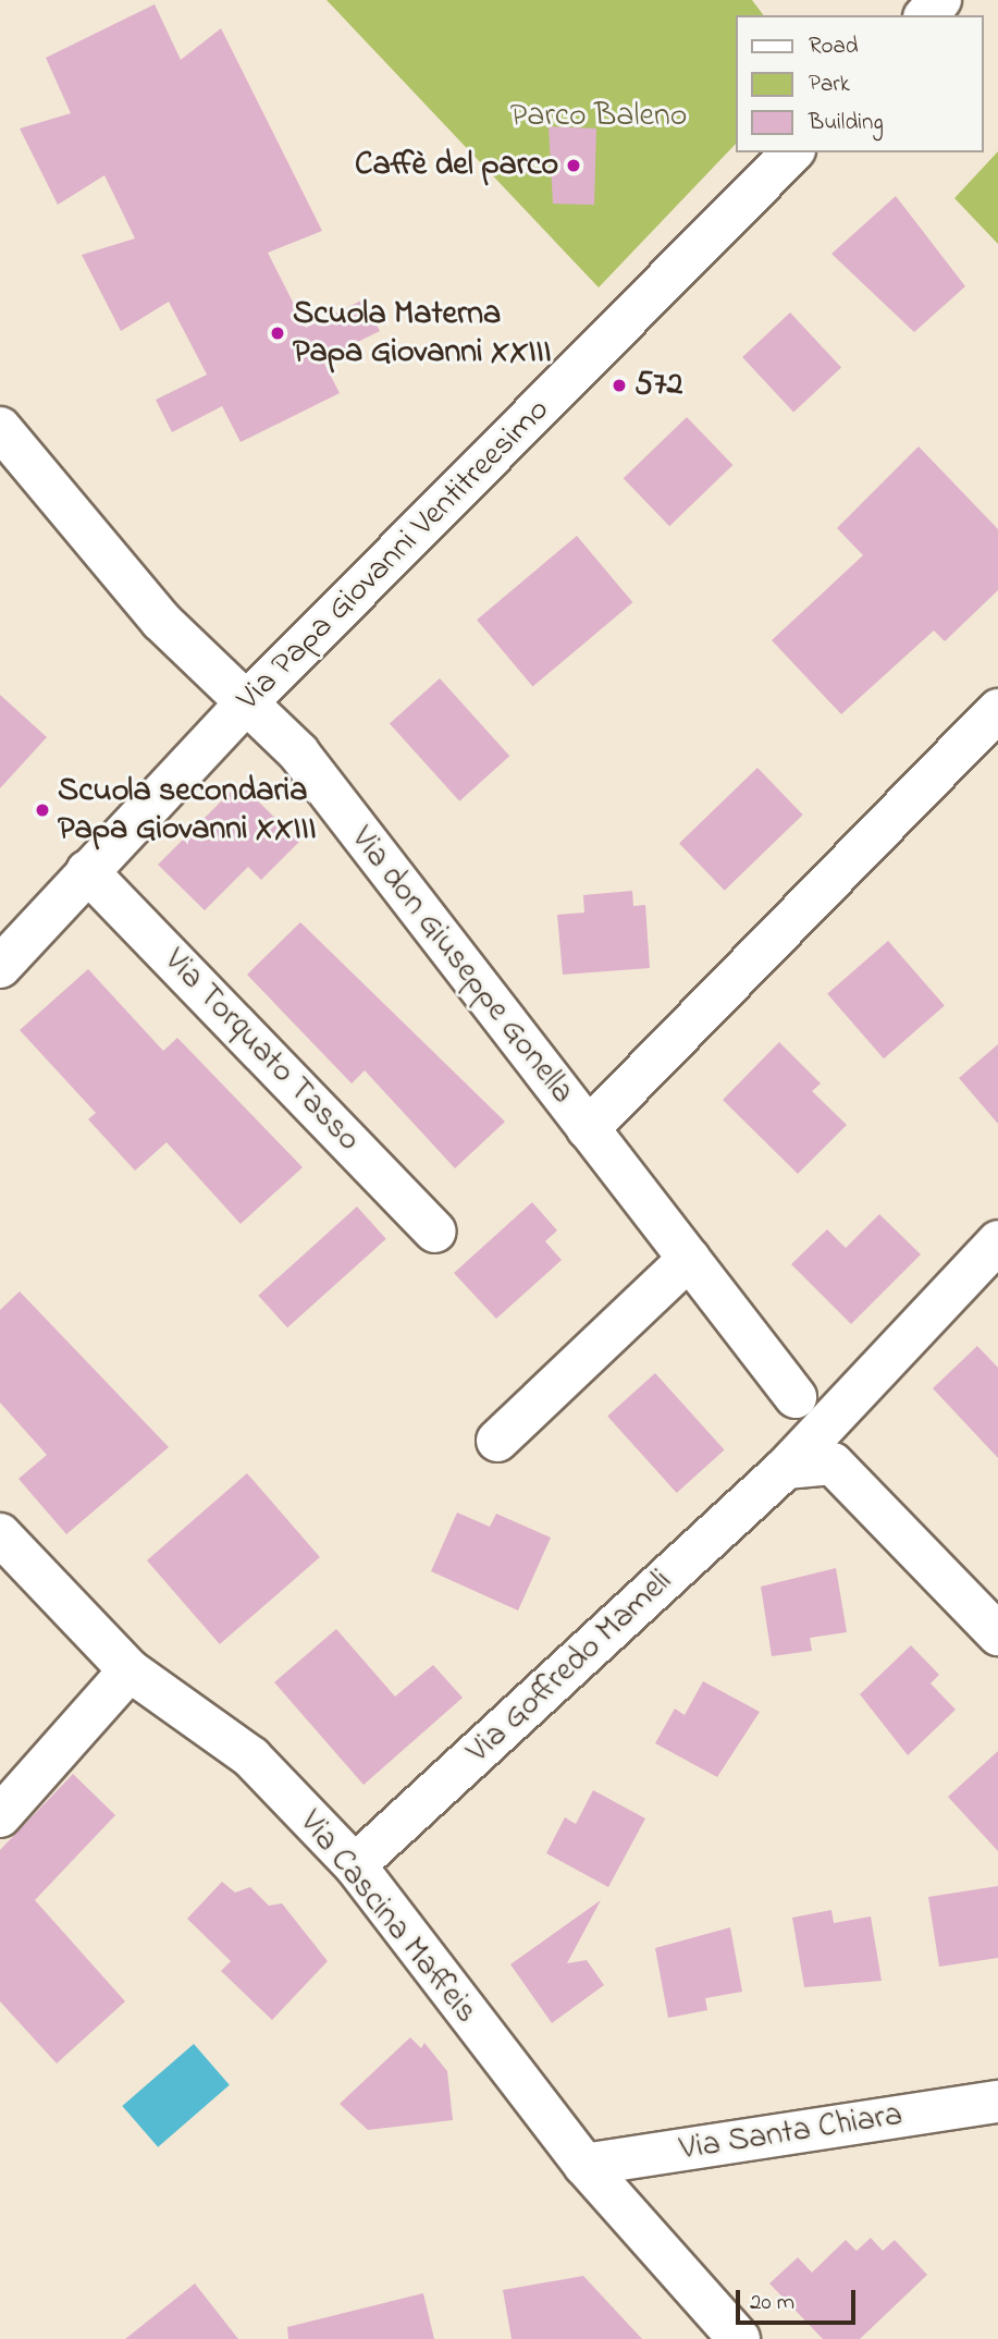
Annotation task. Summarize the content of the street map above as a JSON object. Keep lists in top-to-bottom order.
{
  "streets": {
    "street": [
      "Via Papa Giovanni Ventitreesimo",
      "Via don Giuseppe Gonella",
      "Via Torquato Tasso",
      "Via Goffredo Mameli",
      "Via Cascina Maffeis",
      "Via Santa Chiara"
    ]
  },
  "crossings": [
    ["Via Papa Giovanni Ventitreesimo", "Via don Giuseppe Gonella"],
    ["Via Papa Giovanni Ventitreesimo", "Via Torquato Tasso"],
    ["Via Goffredo Mameli", "Via Cascina Maffeis"],
    ["Via Cascina Maffeis", "Via Santa Chiara"]
  ],
  "parks": ["Parco Baleno"],
  "places": [
    "Caffè del parco",
    "Scuola Materna Papa Giovanni XXIII",
    "572",
    "Scuola secondaria Papa Giovanni XXIII"
  ],
  "legend": ["Road", "Park", "Building"],
  "scale_bar": "20 m"
}
